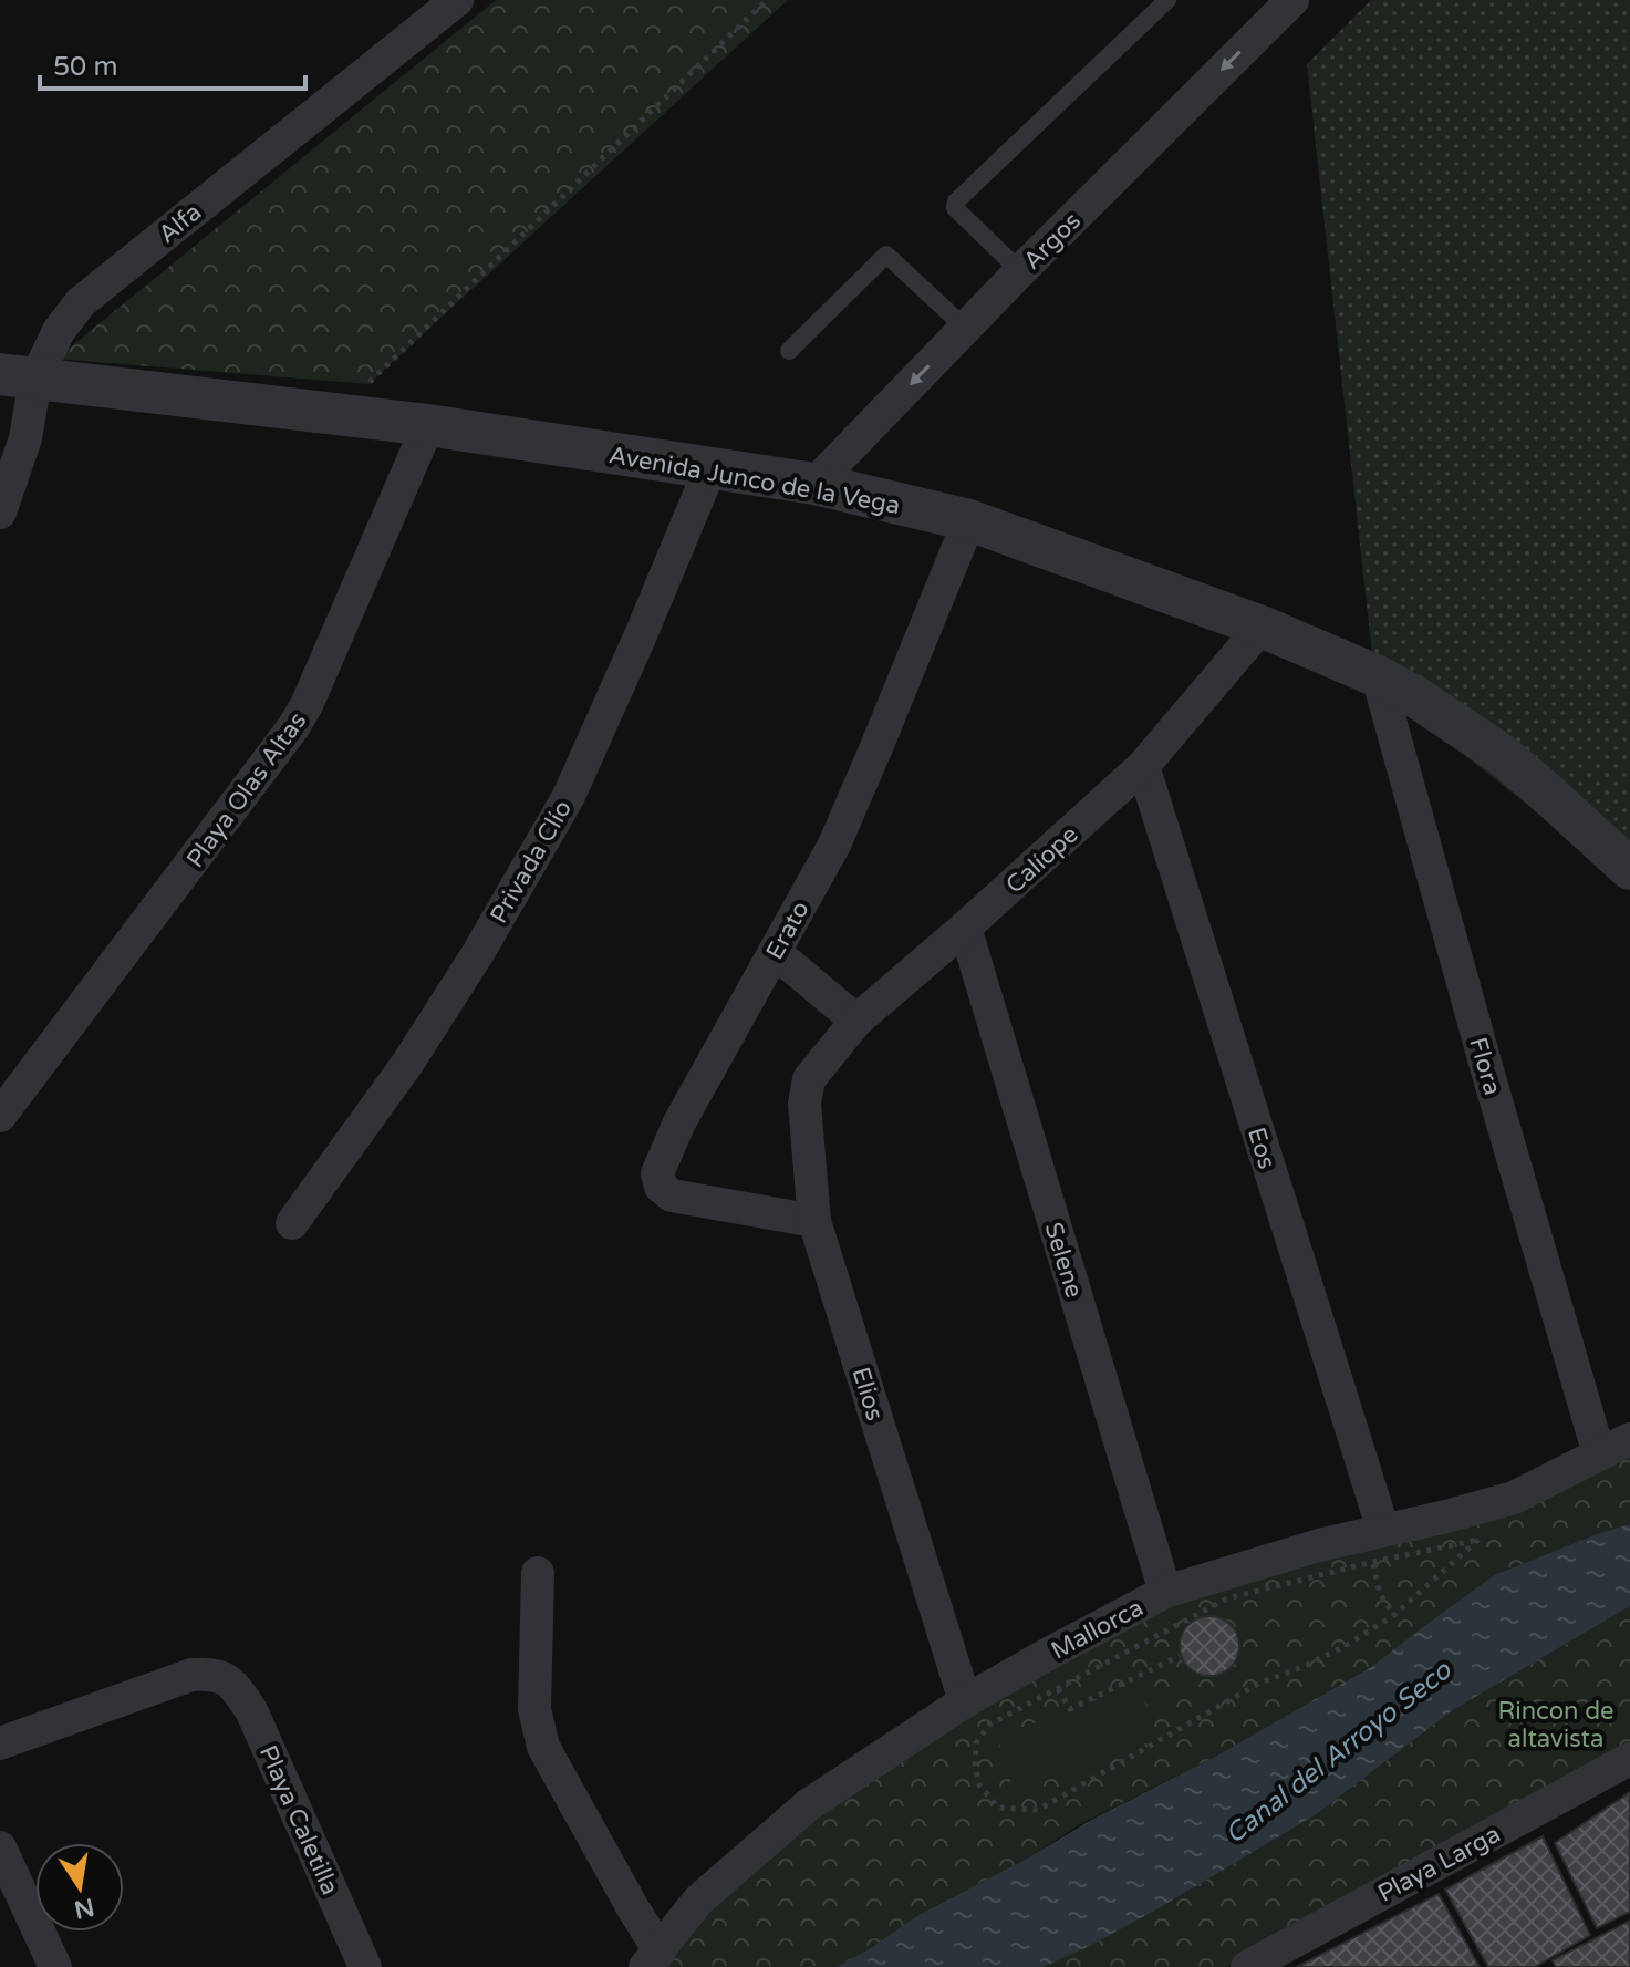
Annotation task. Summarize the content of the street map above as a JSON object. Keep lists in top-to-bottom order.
{
  "streets": {
    "street": [
      "Alfa",
      "Argos",
      "Avenida Junco de la Vega",
      "Playa Olas Altas",
      "Calíope",
      "Privada Clío",
      "Erato",
      "Flora",
      "Eos",
      "Selene",
      "Elios",
      "Mallorca",
      "Playa Caletilla",
      "Playa Larga"
    ]
  },
  "crossings": [
    ["Alfa", "Avenida Junco de la Vega"],
    ["Argos", "Avenida Junco de la Vega"],
    ["Avenida Junco de la Vega", "Playa Olas Altas"],
    ["Avenida Junco de la Vega", "Calíope"],
    ["Avenida Junco de la Vega", "Privada Clío"],
    ["Avenida Junco de la Vega", "Erato"],
    ["Avenida Junco de la Vega", "Flora"],
    ["Calíope", "Eos"],
    ["Calíope", "Selene"],
    ["Calíope", "Elios"],
    ["Erato", "Elios"],
    ["Flora", "Mallorca"],
    ["Eos", "Mallorca"],
    ["Selene", "Mallorca"],
    ["Elios", "Mallorca"]
  ],
  "one_way": ["Argos"],
  "water": ["Canal del Arroyo Seco"],
  "parks": ["Rincon de altavista"],
  "scale_bar": "50 m",
  "north": "bottom"
}
